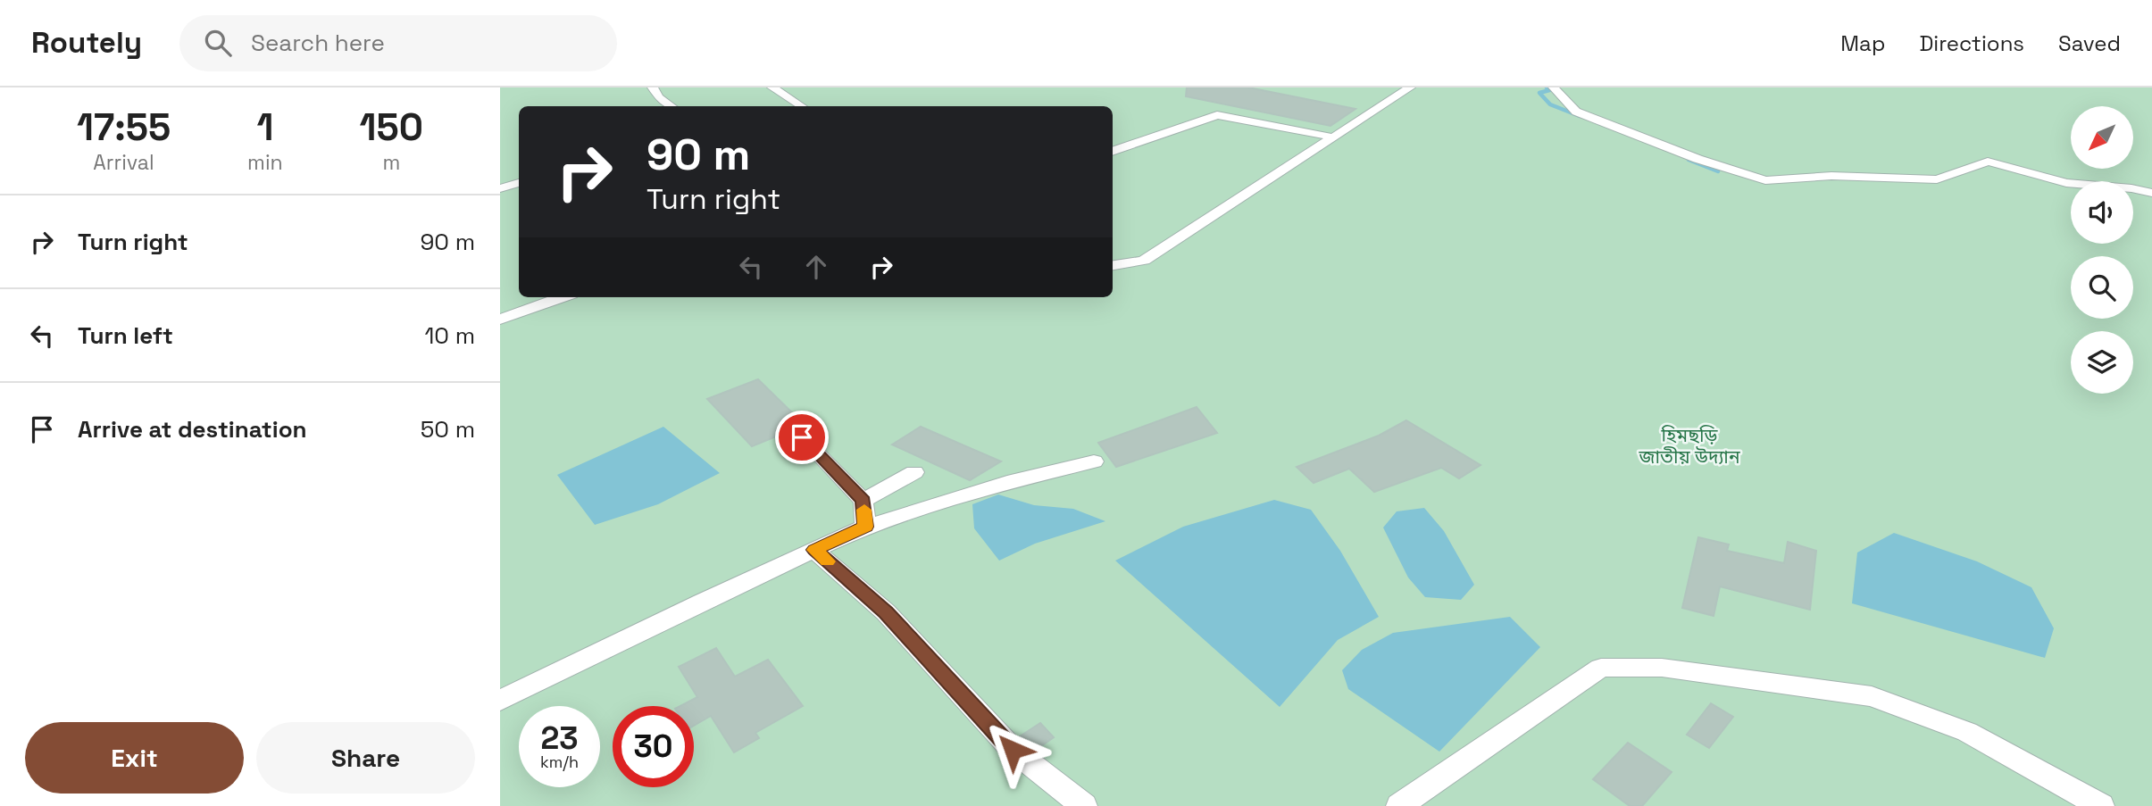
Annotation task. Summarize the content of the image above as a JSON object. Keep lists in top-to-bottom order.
{
  "parks": ["হিমছড়ি জাতীয় উদ্যান"],
  "north": "bottom left",
  "page": {
    "header": "Routely",
    "search": "Search here",
    "nav": ["Map", "Directions", "Saved"],
    "eta": [
      "17:55",
      "Arrival",
      "1",
      "min",
      "150",
      "m"
    ],
    "turn": ["90 m", "Turn right"],
    "list": [
      {
        "name": "Turn right",
        "value": "90 m"
      },
      {
        "name": "Turn left",
        "value": "10 m"
      },
      {
        "name": "Arrive at destination",
        "value": "50 m"
      }
    ],
    "speed": "23 km/h",
    "limit": "30",
    "buttons": ["Exit", "Share"]
  }
}
